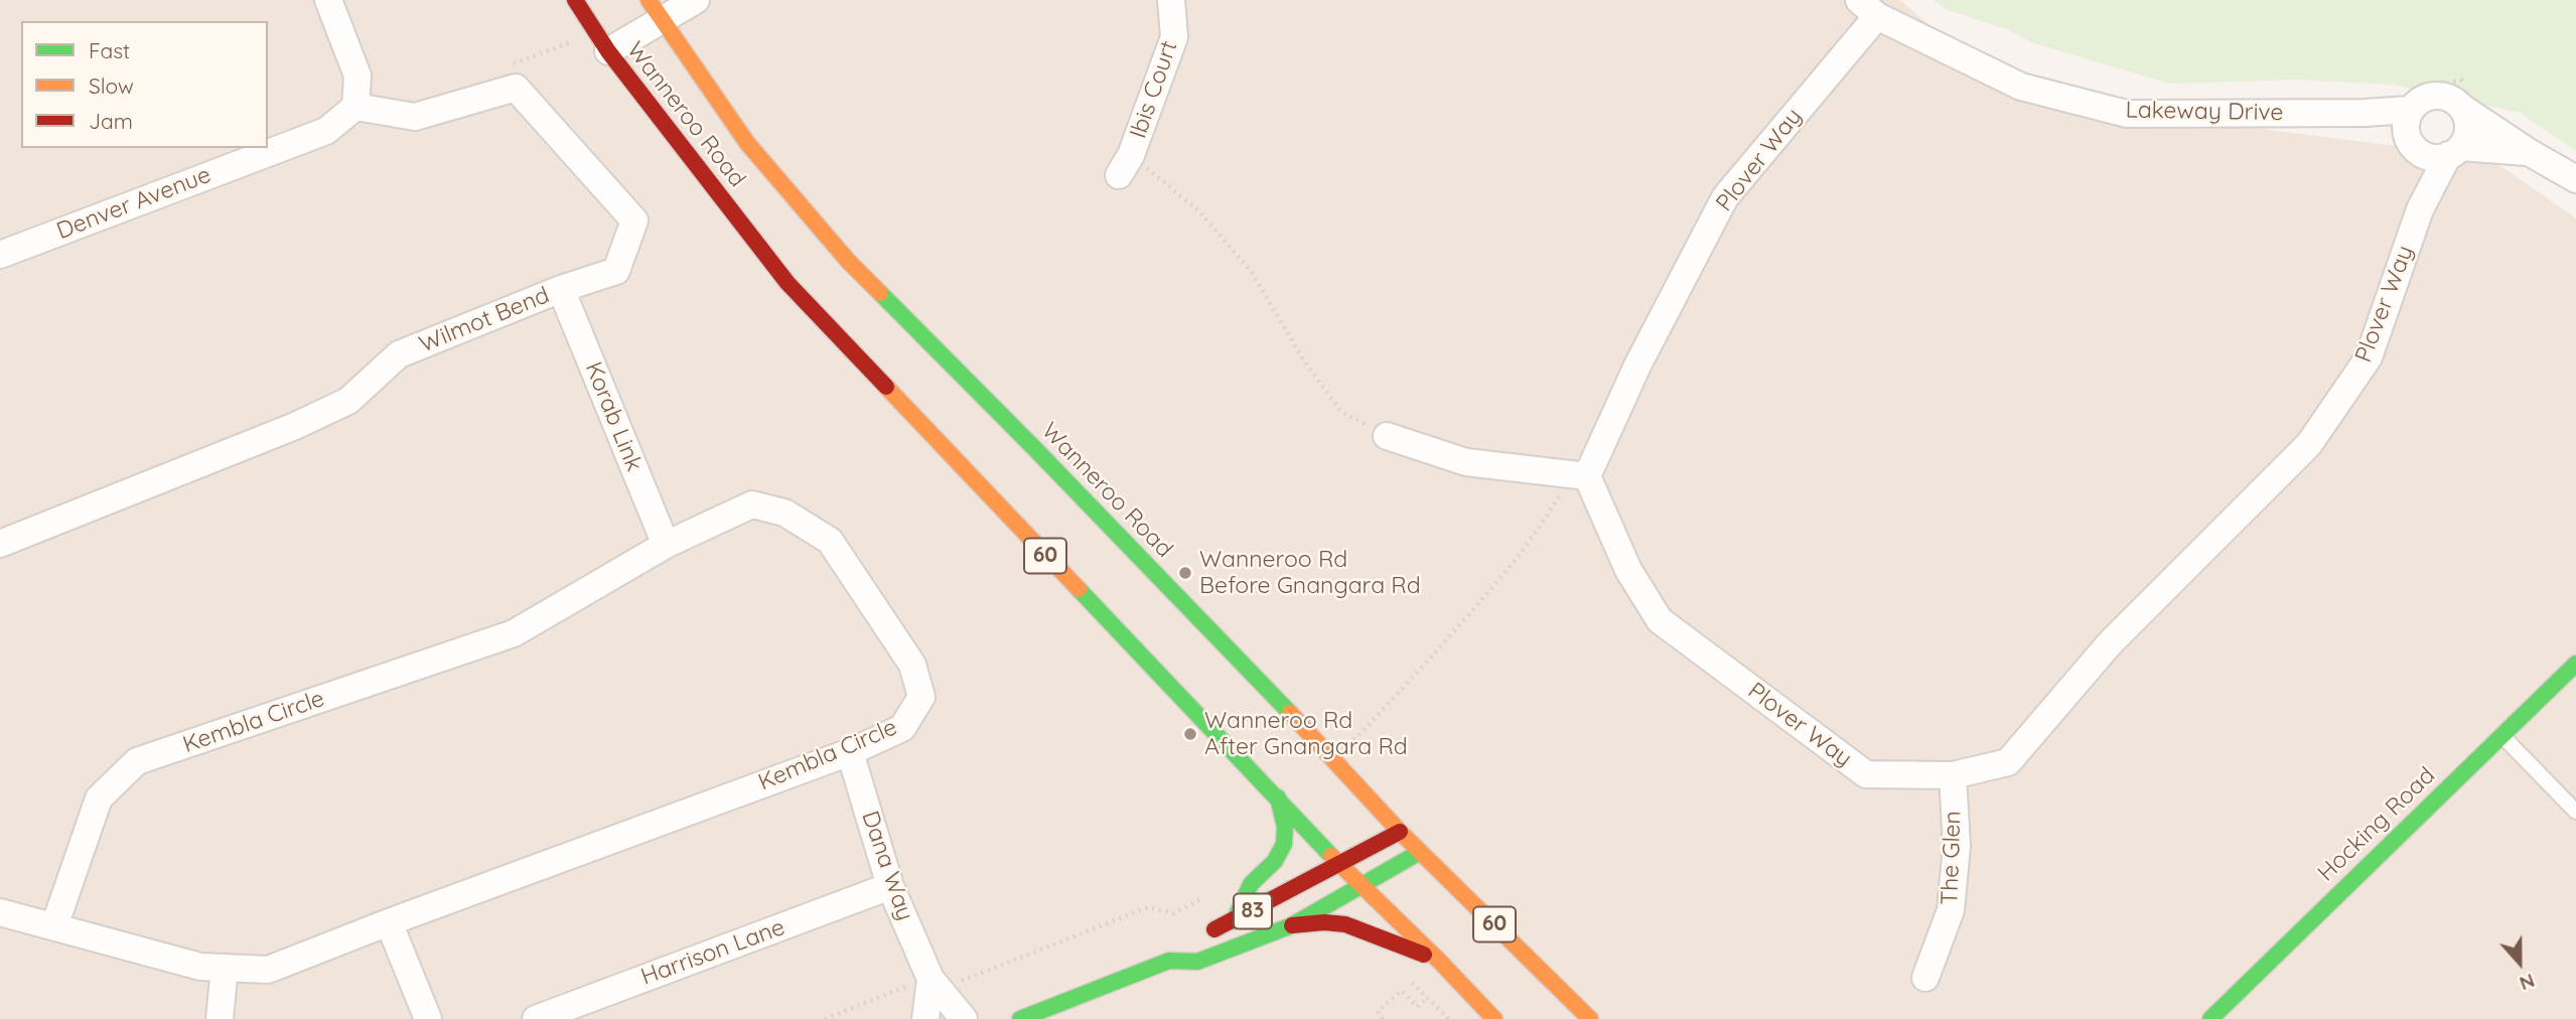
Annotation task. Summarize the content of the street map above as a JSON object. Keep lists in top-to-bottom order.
{
  "streets": {
    "main road": [
      "Wanneroo Road",
      "60",
      "Hocking Road",
      "83"
    ],
    "street": [
      "Ibis Court",
      "Lakeway Drive",
      "Plover Way",
      "Denver Avenue",
      "Wilmot Bend",
      "Korab Link",
      "Kembla Circle",
      "The Glen",
      "Dana Way",
      "Harrison Lane"
    ]
  },
  "crossings": [
    ["Lakeway Drive", "Plover Way"],
    ["Wanneroo Road", "83"],
    ["Plover Way", "The Glen"],
    ["Denver Avenue", "Wilmot Bend"],
    ["Wilmot Bend", "Korab Link"],
    ["Korab Link", "Kembla Circle"],
    ["Kembla Circle", "Dana Way"],
    ["Dana Way", "Harrison Lane"]
  ],
  "places": ["Wanneroo Rd Before Gnangara Rd", "Wanneroo Rd After Gnangara Rd"],
  "legend": ["Fast", "Slow", "Jam"],
  "north": "bottom"
}
